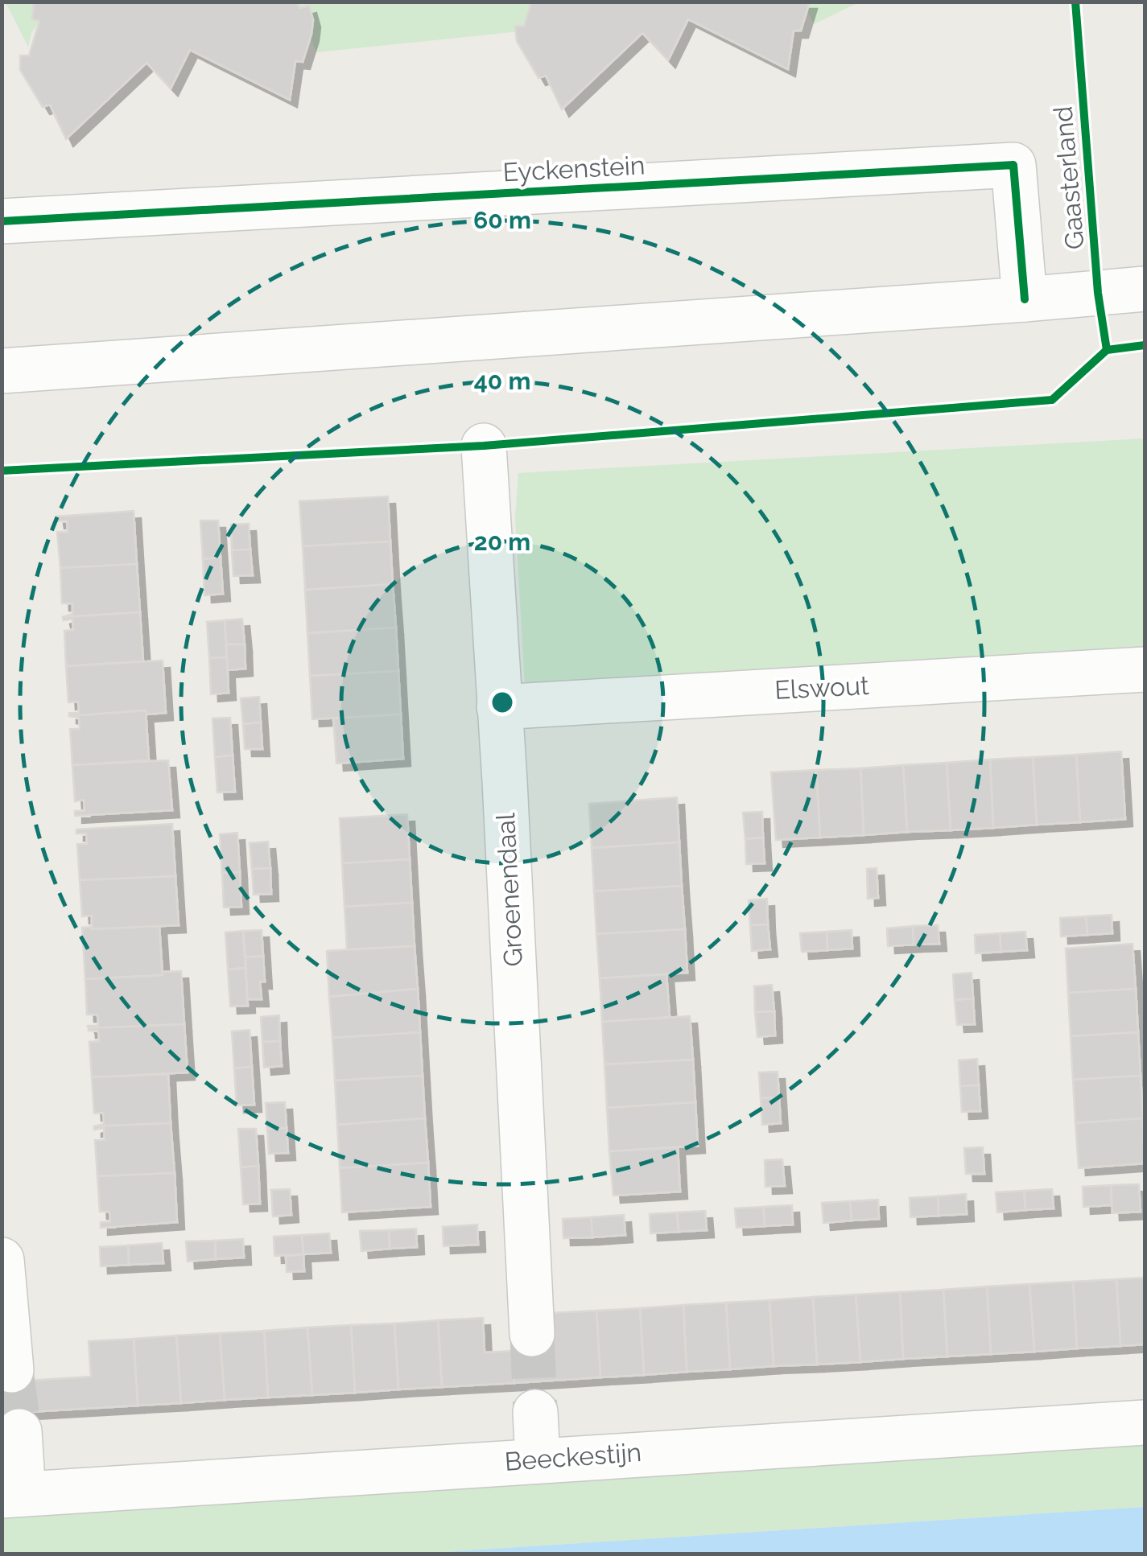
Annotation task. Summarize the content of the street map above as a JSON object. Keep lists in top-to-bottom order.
{
  "streets": {
    "street": [
      "Eyckenstein",
      "Elswout",
      "Groenendaal",
      "Beeckestijn"
    ],
    "cycle path": ["Gaasterland"]
  },
  "crossings": [
    ["Elswout", "Groenendaal"]
  ],
  "rings": ["60 m", "40 m", "20 m"]
}
